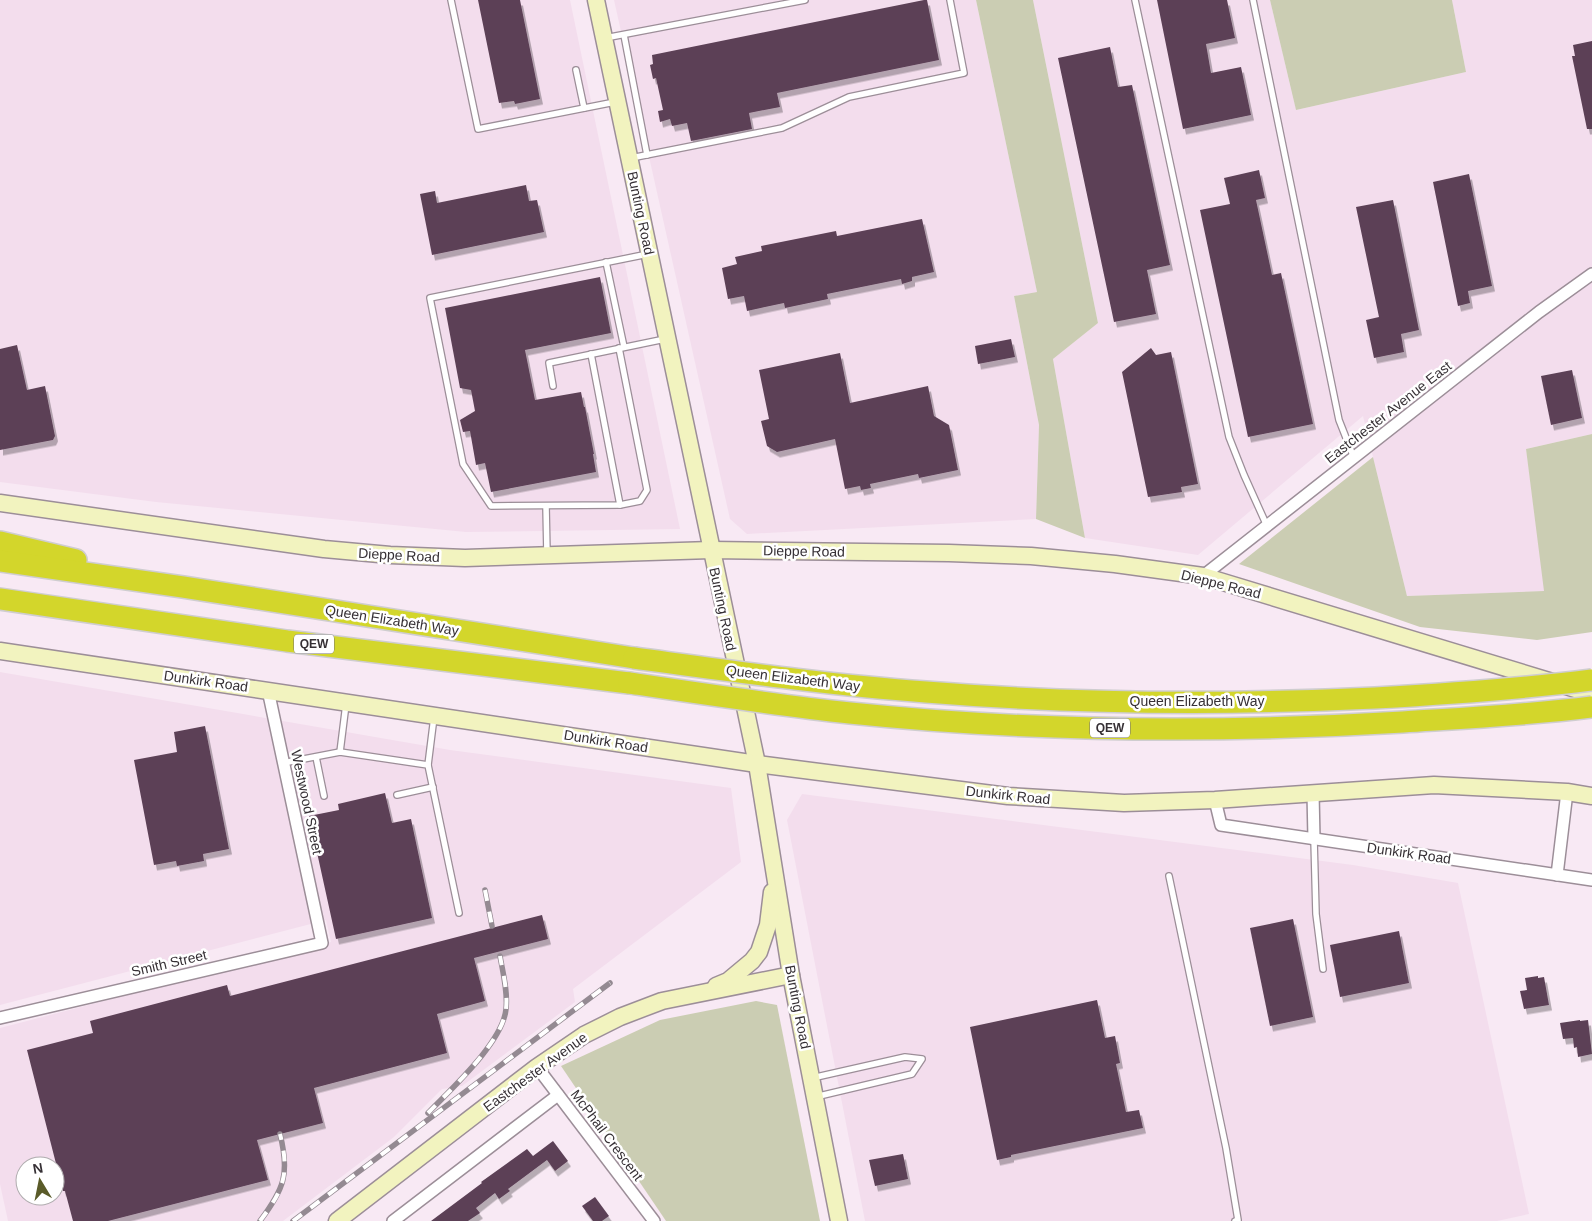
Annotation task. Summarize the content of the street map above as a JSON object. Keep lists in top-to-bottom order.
{
  "streets": {
    "highway": ["Queen Elizabeth Way", "QEW"],
    "street": [
      "Bunting Road",
      "Eastchester Avenue East",
      "Dieppe Road",
      "Dunkirk Road",
      "Westwood Street",
      "Smith Street",
      "Eastchester Avenue",
      "McPhail Crescent"
    ]
  },
  "crossings": [
    ["Bunting Road", "Dieppe Road"],
    ["Bunting Road", "Dunkirk Road"],
    ["Bunting Road", "Eastchester Avenue"],
    ["Eastchester Avenue East", "Dieppe Road"],
    ["Dunkirk Road", "Westwood Street"],
    ["Westwood Street", "Smith Street"],
    ["Eastchester Avenue", "McPhail Crescent"]
  ],
  "north": "top"
}
